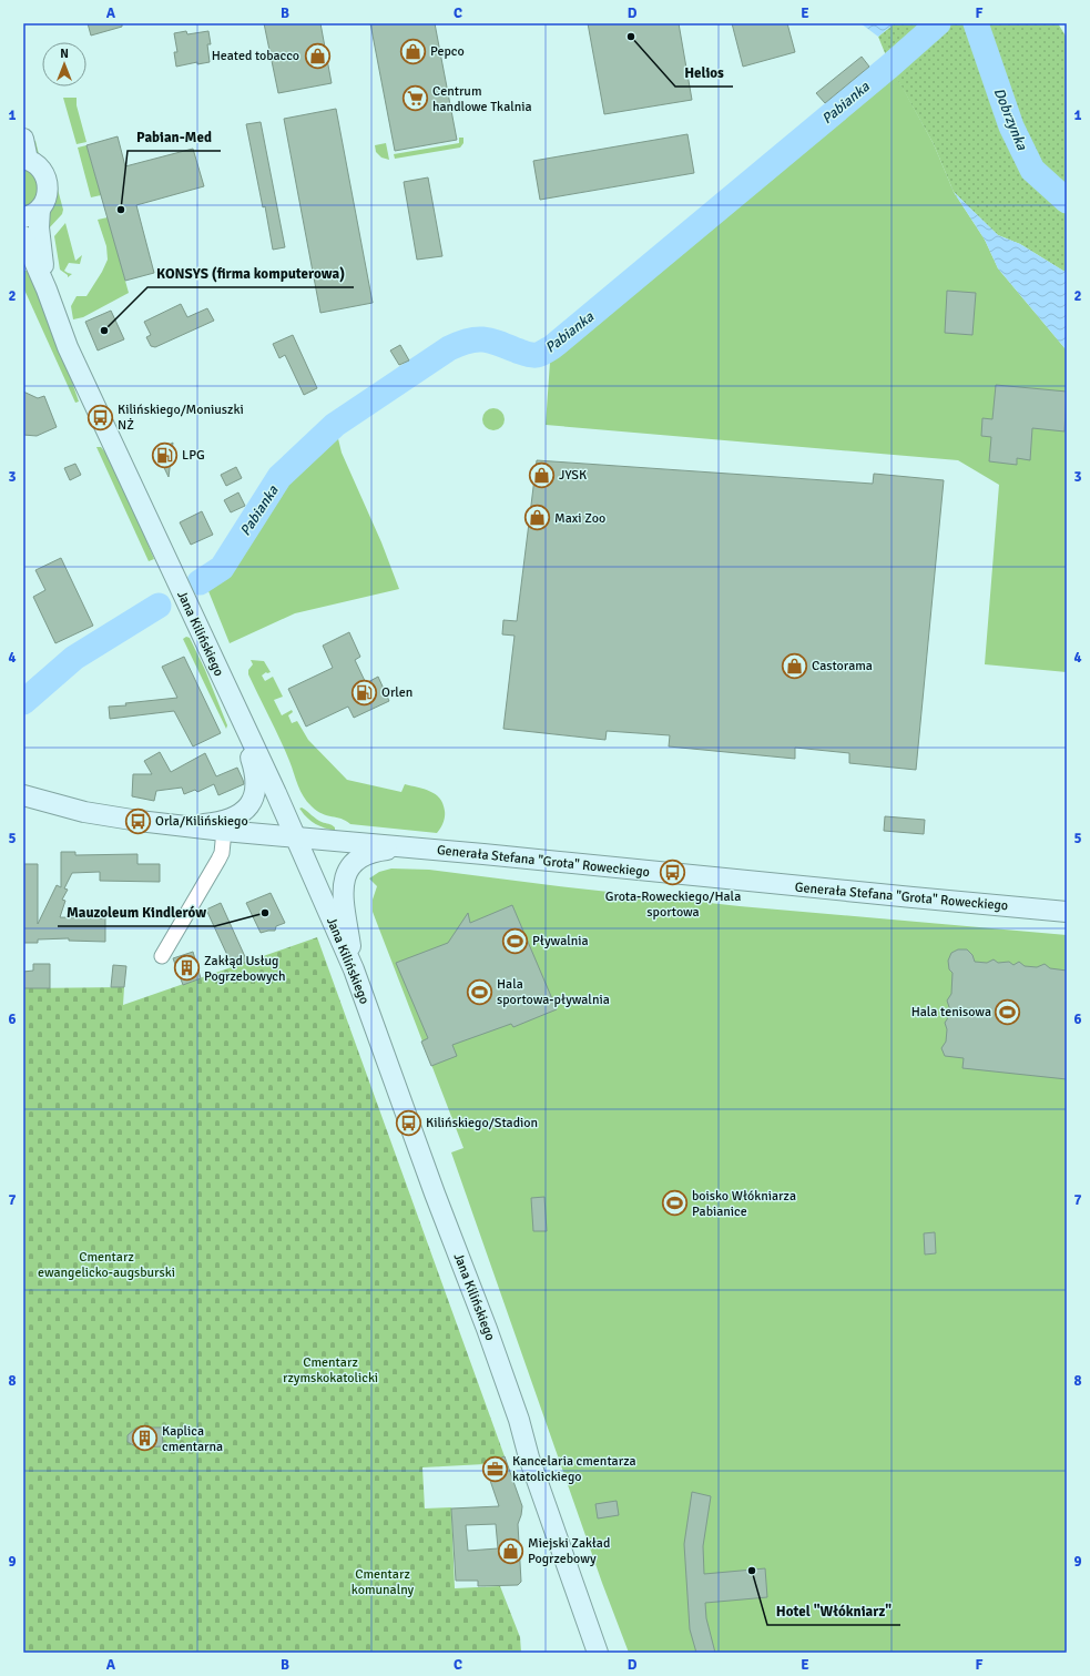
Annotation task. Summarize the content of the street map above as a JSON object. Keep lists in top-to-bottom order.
{
  "streets": {
    "main road": ["Jana Kilińskiego", "Generała Stefana \"Grota\" Roweckiego"]
  },
  "crossings": [
    ["Jana Kilińskiego", "Generała Stefana \"Grota\" Roweckiego"]
  ],
  "water": ["Pabianka", "Dobrzynka"],
  "parks": ["Cmentarz ewangelicko-augsburski", "Cmentarz rzymskokatolicki", "Cmentarz komunalny"],
  "places": {
    "other": [
      "Helios",
      "Pabian-Med",
      "KONSYS (firma komputerowa)",
      "Mauzoleum Kindlerów",
      "Hotel \"Włókniarz\""
    ],
    "shop": [
      "Pepco",
      "Heated tobacco",
      "JYSK",
      "Maxi Zoo",
      "Castorama",
      "Miejski Zakład Pogrzebowy"
    ],
    "supermarket": ["Centrum handlowe Tkalnia"],
    "bus stop": [
      "Kilińskiego/Moniuszki NŻ",
      "Orla/Kilińskiego",
      "Grota-Roweckiego/Hala sportowa",
      "Kilińskiego/Stadion"
    ],
    "fuel station": ["LPG", "Orlen"],
    "sports": [
      "Pływalnia",
      "Hala sportowa-pływalnia",
      "Hala tenisowa",
      "boisko Włókniarza Pabianice"
    ],
    "building": ["Zakłąd Usług Pogrzebowych", "Kaplica cmentarna"],
    "office": ["Kancelaria cmentarza katolickiego"]
  },
  "north": "top",
  "grid": {
    "columns": [
      "A",
      "B",
      "C",
      "D",
      "E",
      "F"
    ],
    "rows": [
      "1",
      "2",
      "3",
      "4",
      "5",
      "6",
      "7",
      "8",
      "9"
    ]
  }
}
